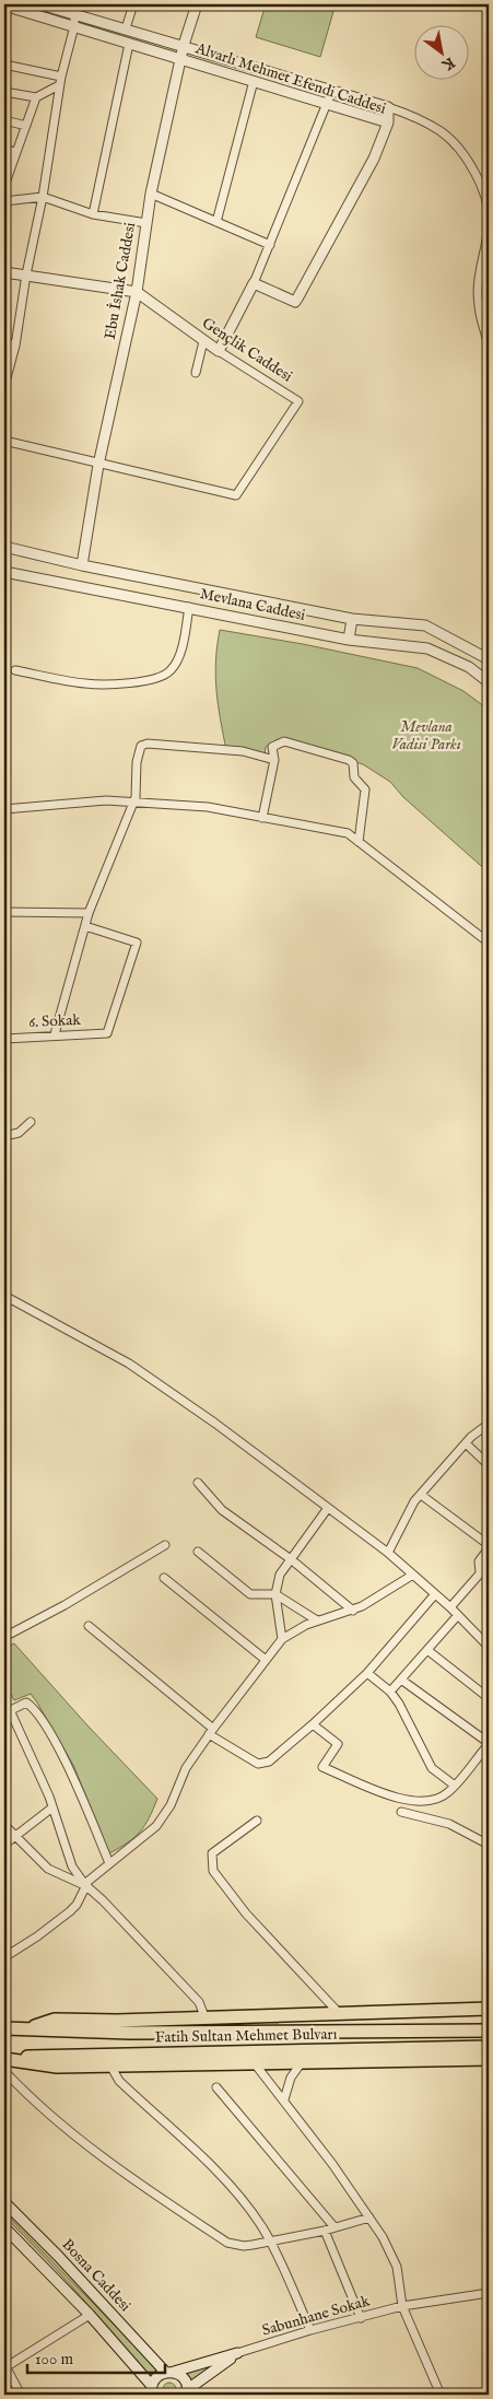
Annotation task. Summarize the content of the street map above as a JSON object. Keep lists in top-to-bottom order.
{
  "streets": {
    "highway": ["Fatih Sultan Mehmet Bulvarı"],
    "street": [
      "Alvarlı Mehmet Efendi Caddesi",
      "Ebu İshak Caddesi",
      "Gençlik Caddesi",
      "Mevlana Caddesi",
      "6. Sokak",
      "Bosna Caddesi",
      "Sabunhane Sokak"
    ]
  },
  "crossings": [
    ["Alvarlı Mehmet Efendi Caddesi", "Ebu İshak Caddesi"],
    ["Ebu İshak Caddesi", "Gençlik Caddesi"],
    ["Ebu İshak Caddesi", "Mevlana Caddesi"]
  ],
  "parks": ["Mevlana Vadisi Parkı"],
  "scale_bar": "100 m",
  "north": "bottom right"
}
